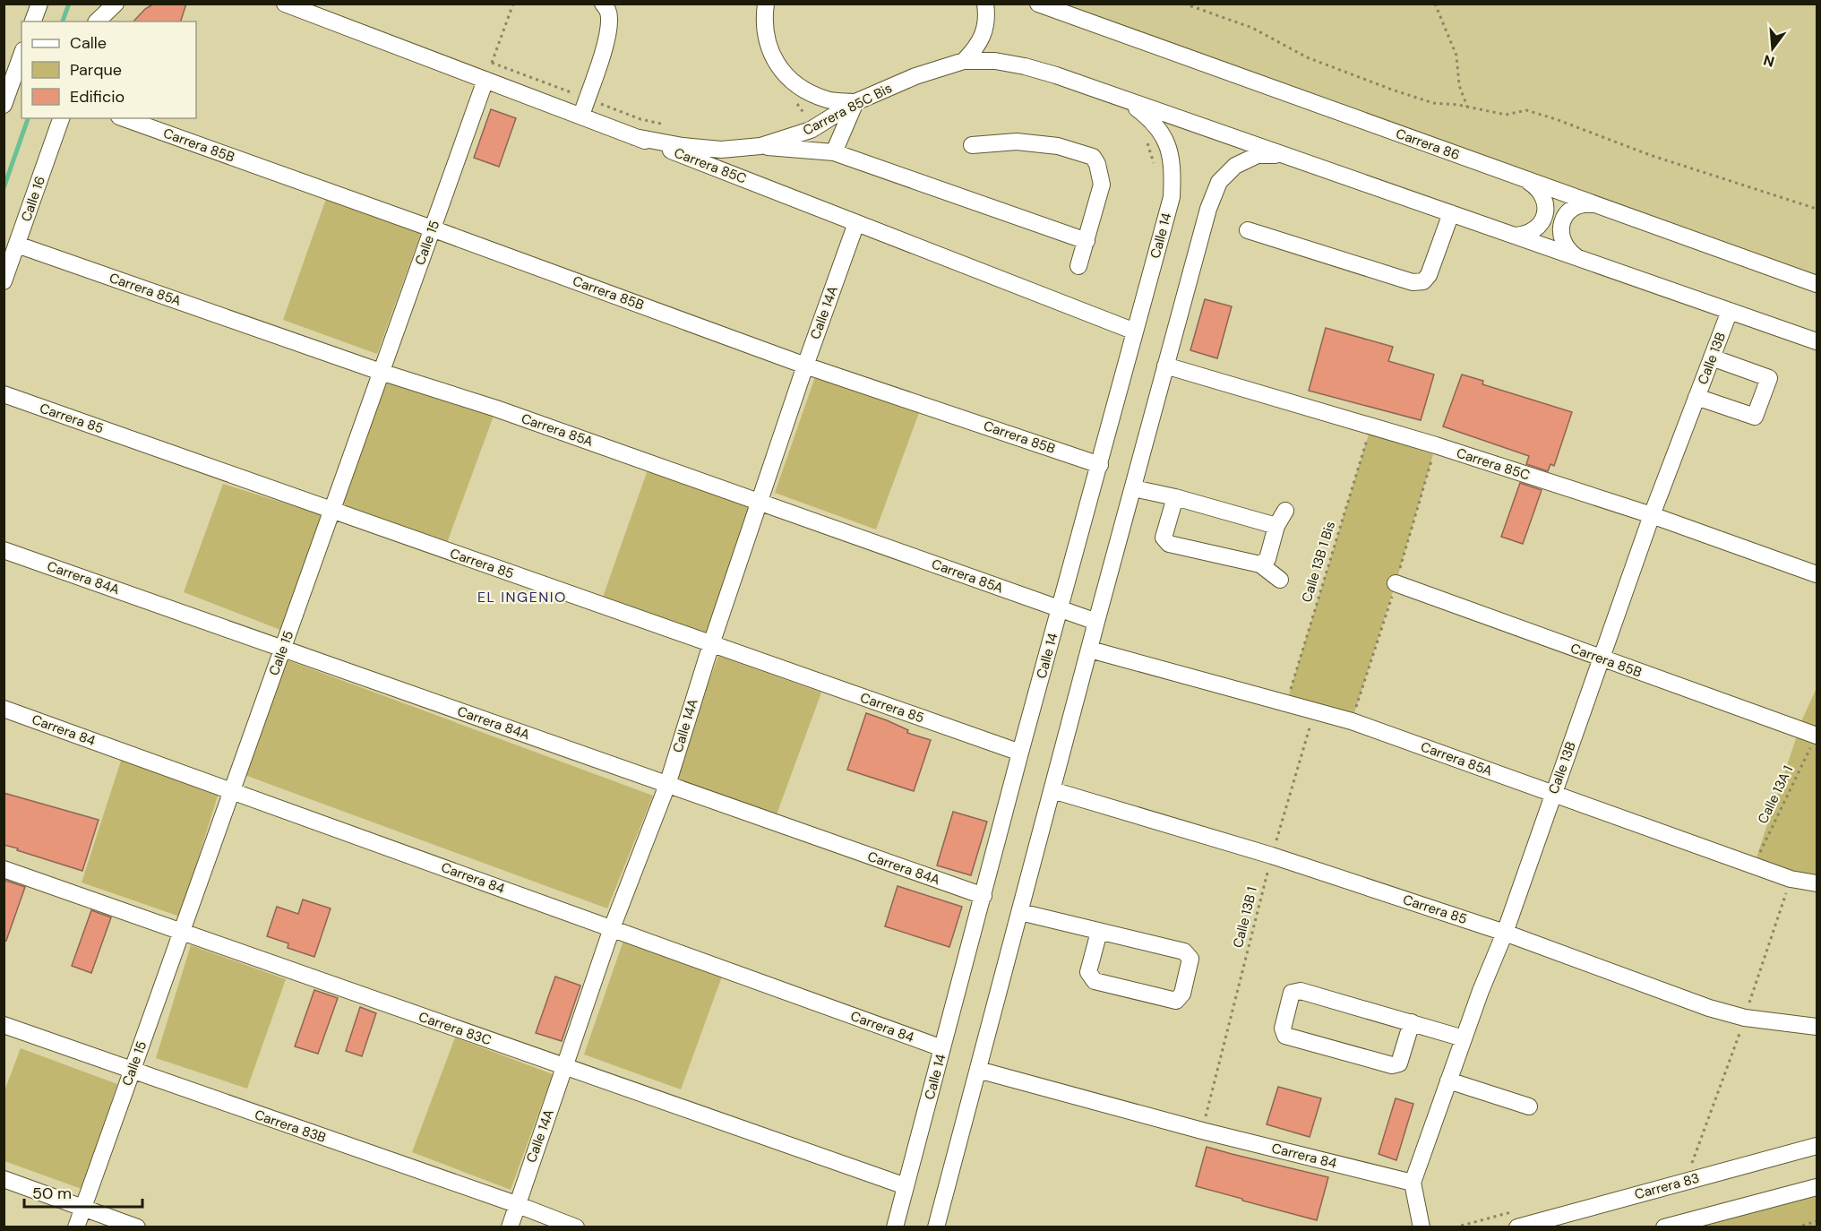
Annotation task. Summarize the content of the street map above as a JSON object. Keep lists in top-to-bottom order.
{
  "streets": {
    "street": [
      "Carrera 85C Bis",
      "Carrera 86",
      "Carrera 85B",
      "Carrera 85C",
      "Calle 16",
      "Calle 14",
      "Calle 15",
      "Carrera 85A",
      "Calle 14A",
      "Calle 13B",
      "Carrera 85",
      "Carrera 84A",
      "Carrera 84",
      "Carrera 83C",
      "Carrera 83B",
      "Carrera 83"
    ],
    "path": ["Calle 13B 1 Bis", "Calle 13A 1", "Calle 13B 1"]
  },
  "crossings": [
    ["Carrera 85C Bis", "Carrera 85C"],
    ["Carrera 85C Bis", "Calle 14"],
    ["Carrera 85B", "Calle 14"],
    ["Carrera 85B", "Calle 15"],
    ["Carrera 85B", "Calle 14A"],
    ["Carrera 85B", "Calle 13B"],
    ["Carrera 85B", "Calle 13A 1"],
    ["Carrera 85C", "Calle 14"],
    ["Carrera 85C", "Calle 15"],
    ["Carrera 85C", "Calle 14A"],
    ["Carrera 85C", "Calle 13B"],
    ["Carrera 85C", "Calle 13B 1 Bis"],
    ["Calle 16", "Carrera 85A"],
    ["Calle 14", "Carrera 85A"],
    ["Calle 14", "Carrera 85"],
    ["Calle 14", "Carrera 84A"],
    ["Calle 14", "Carrera 84"],
    ["Calle 14", "Carrera 83C"],
    ["Calle 15", "Carrera 85A"],
    ["Calle 15", "Carrera 85"],
    ["Calle 15", "Carrera 84A"],
    ["Calle 15", "Carrera 84"],
    ["Calle 15", "Carrera 83C"],
    ["Calle 15", "Carrera 83B"],
    ["Carrera 85A", "Calle 14A"],
    ["Carrera 85A", "Calle 13B"],
    ["Carrera 85A", "Calle 13B 1 Bis"],
    ["Carrera 85A", "Calle 13A 1"],
    ["Carrera 85A", "Calle 13B 1"],
    ["Calle 14A", "Carrera 85"],
    ["Calle 14A", "Carrera 84A"],
    ["Calle 14A", "Carrera 84"],
    ["Calle 14A", "Carrera 83C"],
    ["Calle 14A", "Carrera 83B"],
    ["Calle 13B", "Carrera 85"],
    ["Calle 13B", "Carrera 84"],
    ["Carrera 85", "Calle 13B 1"],
    ["Carrera 84", "Calle 13B 1"]
  ],
  "districts": ["EL INGENIO"],
  "legend": ["Calle", "Parque", "Edificio"],
  "scale_bar": "50 m",
  "north": "bottom"
}
